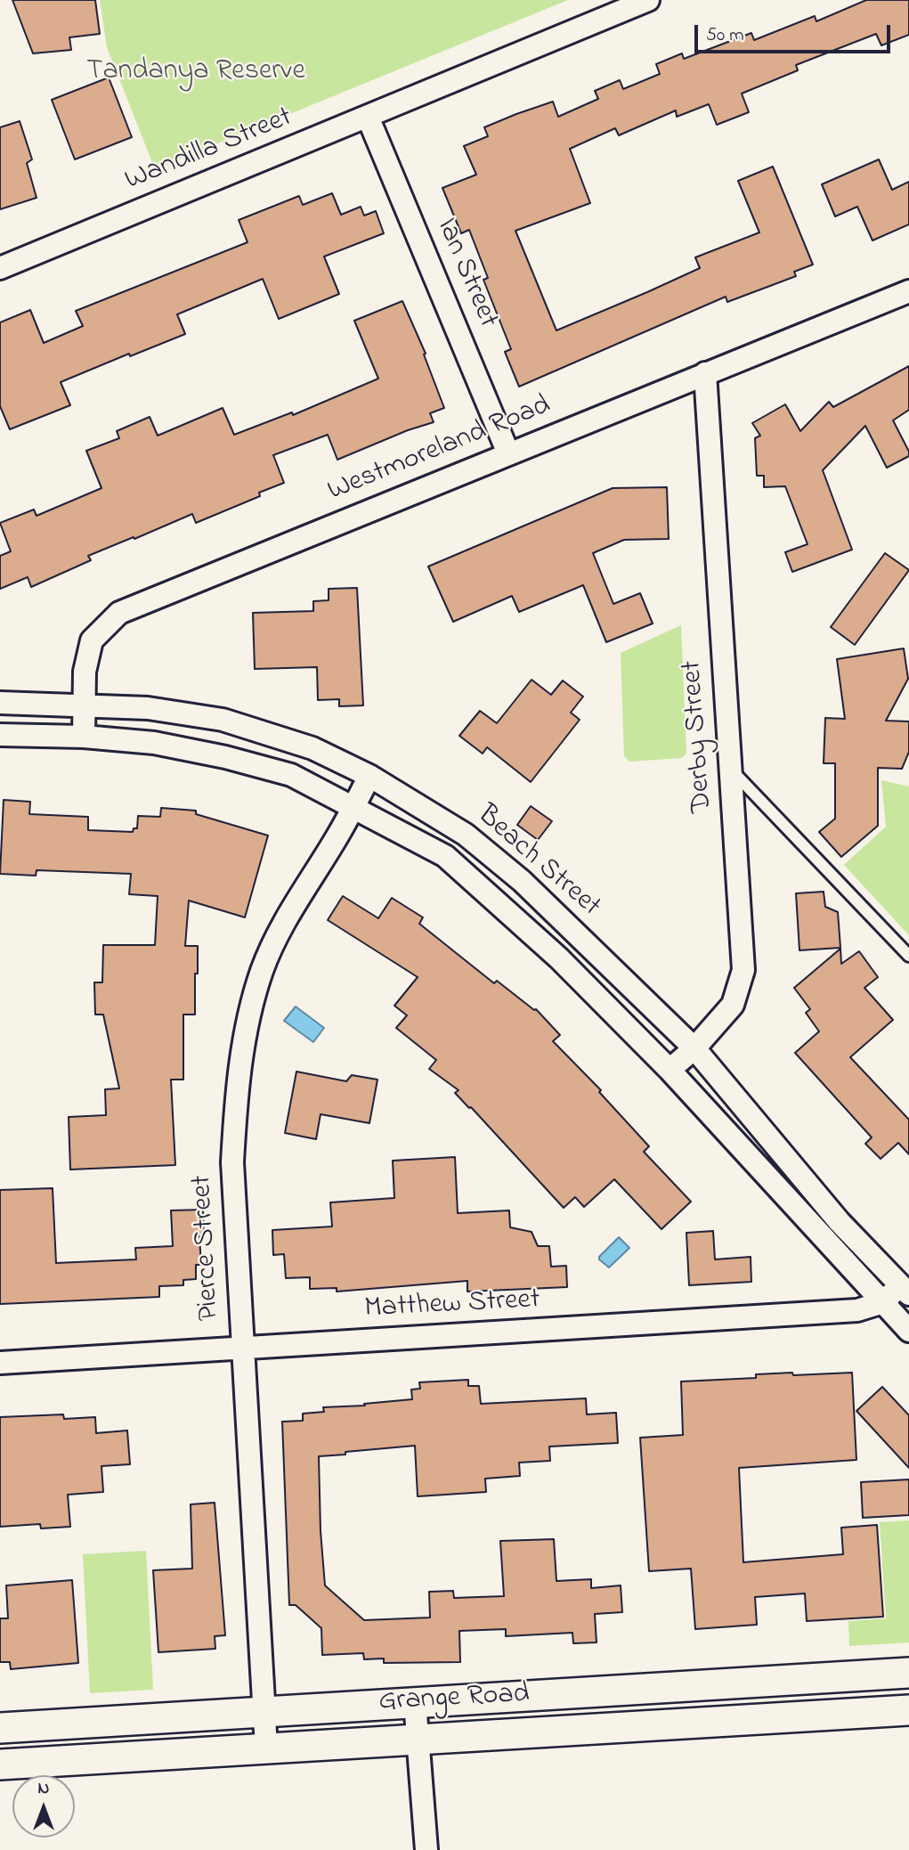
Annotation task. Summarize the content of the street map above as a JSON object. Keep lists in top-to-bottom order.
{
  "streets": {
    "main road": ["Grange Road"],
    "street": [
      "Wandilla Street",
      "Ian Street",
      "Westmoreland Road",
      "Derby Street",
      "Beach Street",
      "Pierce Street",
      "Matthew Street"
    ]
  },
  "crossings": [
    ["Wandilla Street", "Ian Street"],
    ["Ian Street", "Westmoreland Road"],
    ["Westmoreland Road", "Derby Street"],
    ["Westmoreland Road", "Beach Street"],
    ["Derby Street", "Beach Street"],
    ["Beach Street", "Pierce Street"],
    ["Beach Street", "Matthew Street"],
    ["Pierce Street", "Matthew Street"],
    ["Pierce Street", "Grange Road"]
  ],
  "parks": ["Tandanya Reserve"],
  "scale_bar": "50 m",
  "north": "top"
}
